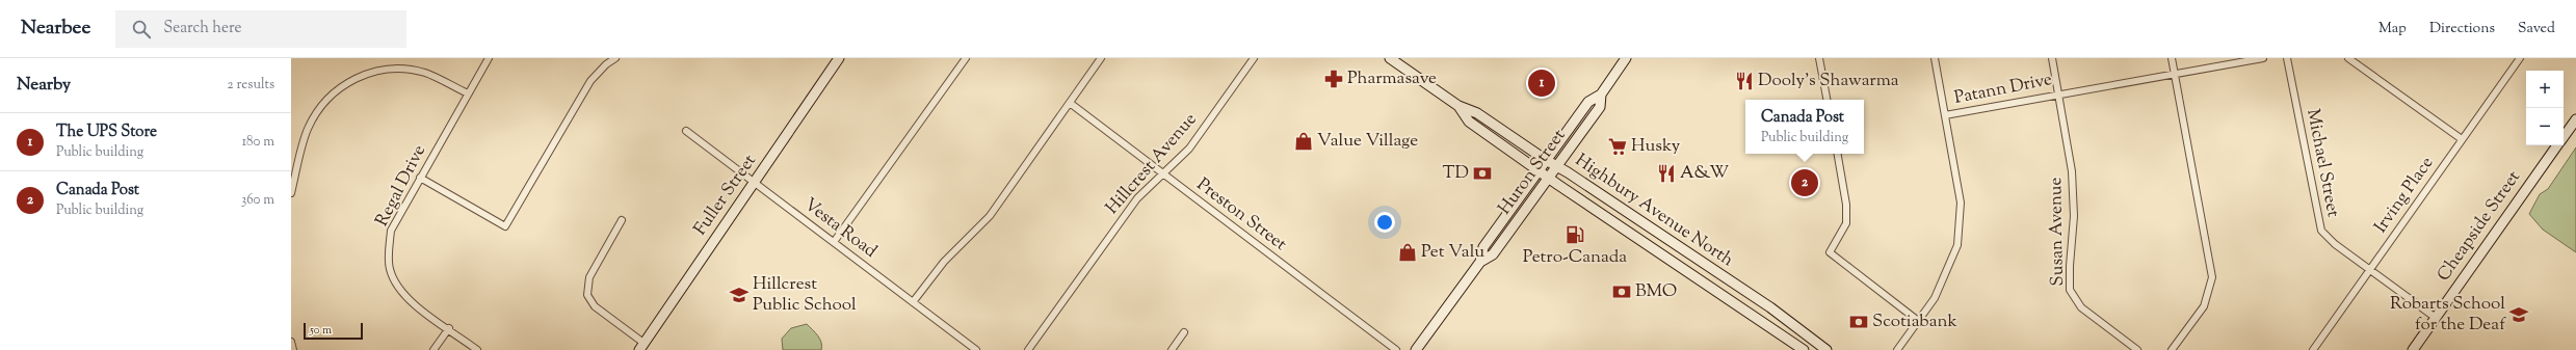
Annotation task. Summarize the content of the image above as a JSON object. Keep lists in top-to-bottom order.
{
  "streets": {
    "main road": [
      "Huron Street",
      "Fuller Street",
      "Highbury Avenue North",
      "Cheapside Street"
    ],
    "street": [
      "Patann Drive",
      "Michael Street",
      "Hillcrest Avenue",
      "Regal Drive",
      "Irving Place",
      "Preston Street",
      "Vesta Road",
      "Susan Avenue"
    ]
  },
  "crossings": [
    ["Patann Drive", "Susan Avenue"],
    ["Michael Street", "Irving Place"],
    ["Michael Street", "Cheapside Street"],
    ["Hillcrest Avenue", "Preston Street"],
    ["Huron Street", "Highbury Avenue North"],
    ["Fuller Street", "Vesta Road"]
  ],
  "places": {
    "pharmacy": ["Pharmasave"],
    "restaurant": ["Dooly's Shawarma", "A&W"],
    "shop": ["Value Village", "Pet Valu"],
    "supermarket": ["Husky"],
    "bank": ["TD", "BMO", "Scotiabank"],
    "fuel station": ["Petro-Canada"],
    "school or university": ["Hillcrest Public School", "Robarts School for the Deaf"]
  },
  "scale_bar": "50 m",
  "page": {
    "header": "Nearbee",
    "search": "Search here",
    "nav": ["Map", "Directions", "Saved"],
    "heading": ["Nearby", "2 results"],
    "pins": ["1", "2"],
    "map_buttons": ["+", "−"],
    "popup": ["Canada Post", "Public building"],
    "list": [
      {
        "mark": "1",
        "name": "The UPS Store",
        "note": "Public building",
        "value": "180 m"
      },
      {
        "mark": "2",
        "name": "Canada Post",
        "note": "Public building",
        "value": "360 m"
      }
    ],
    "scale": "50 m"
  }
}
